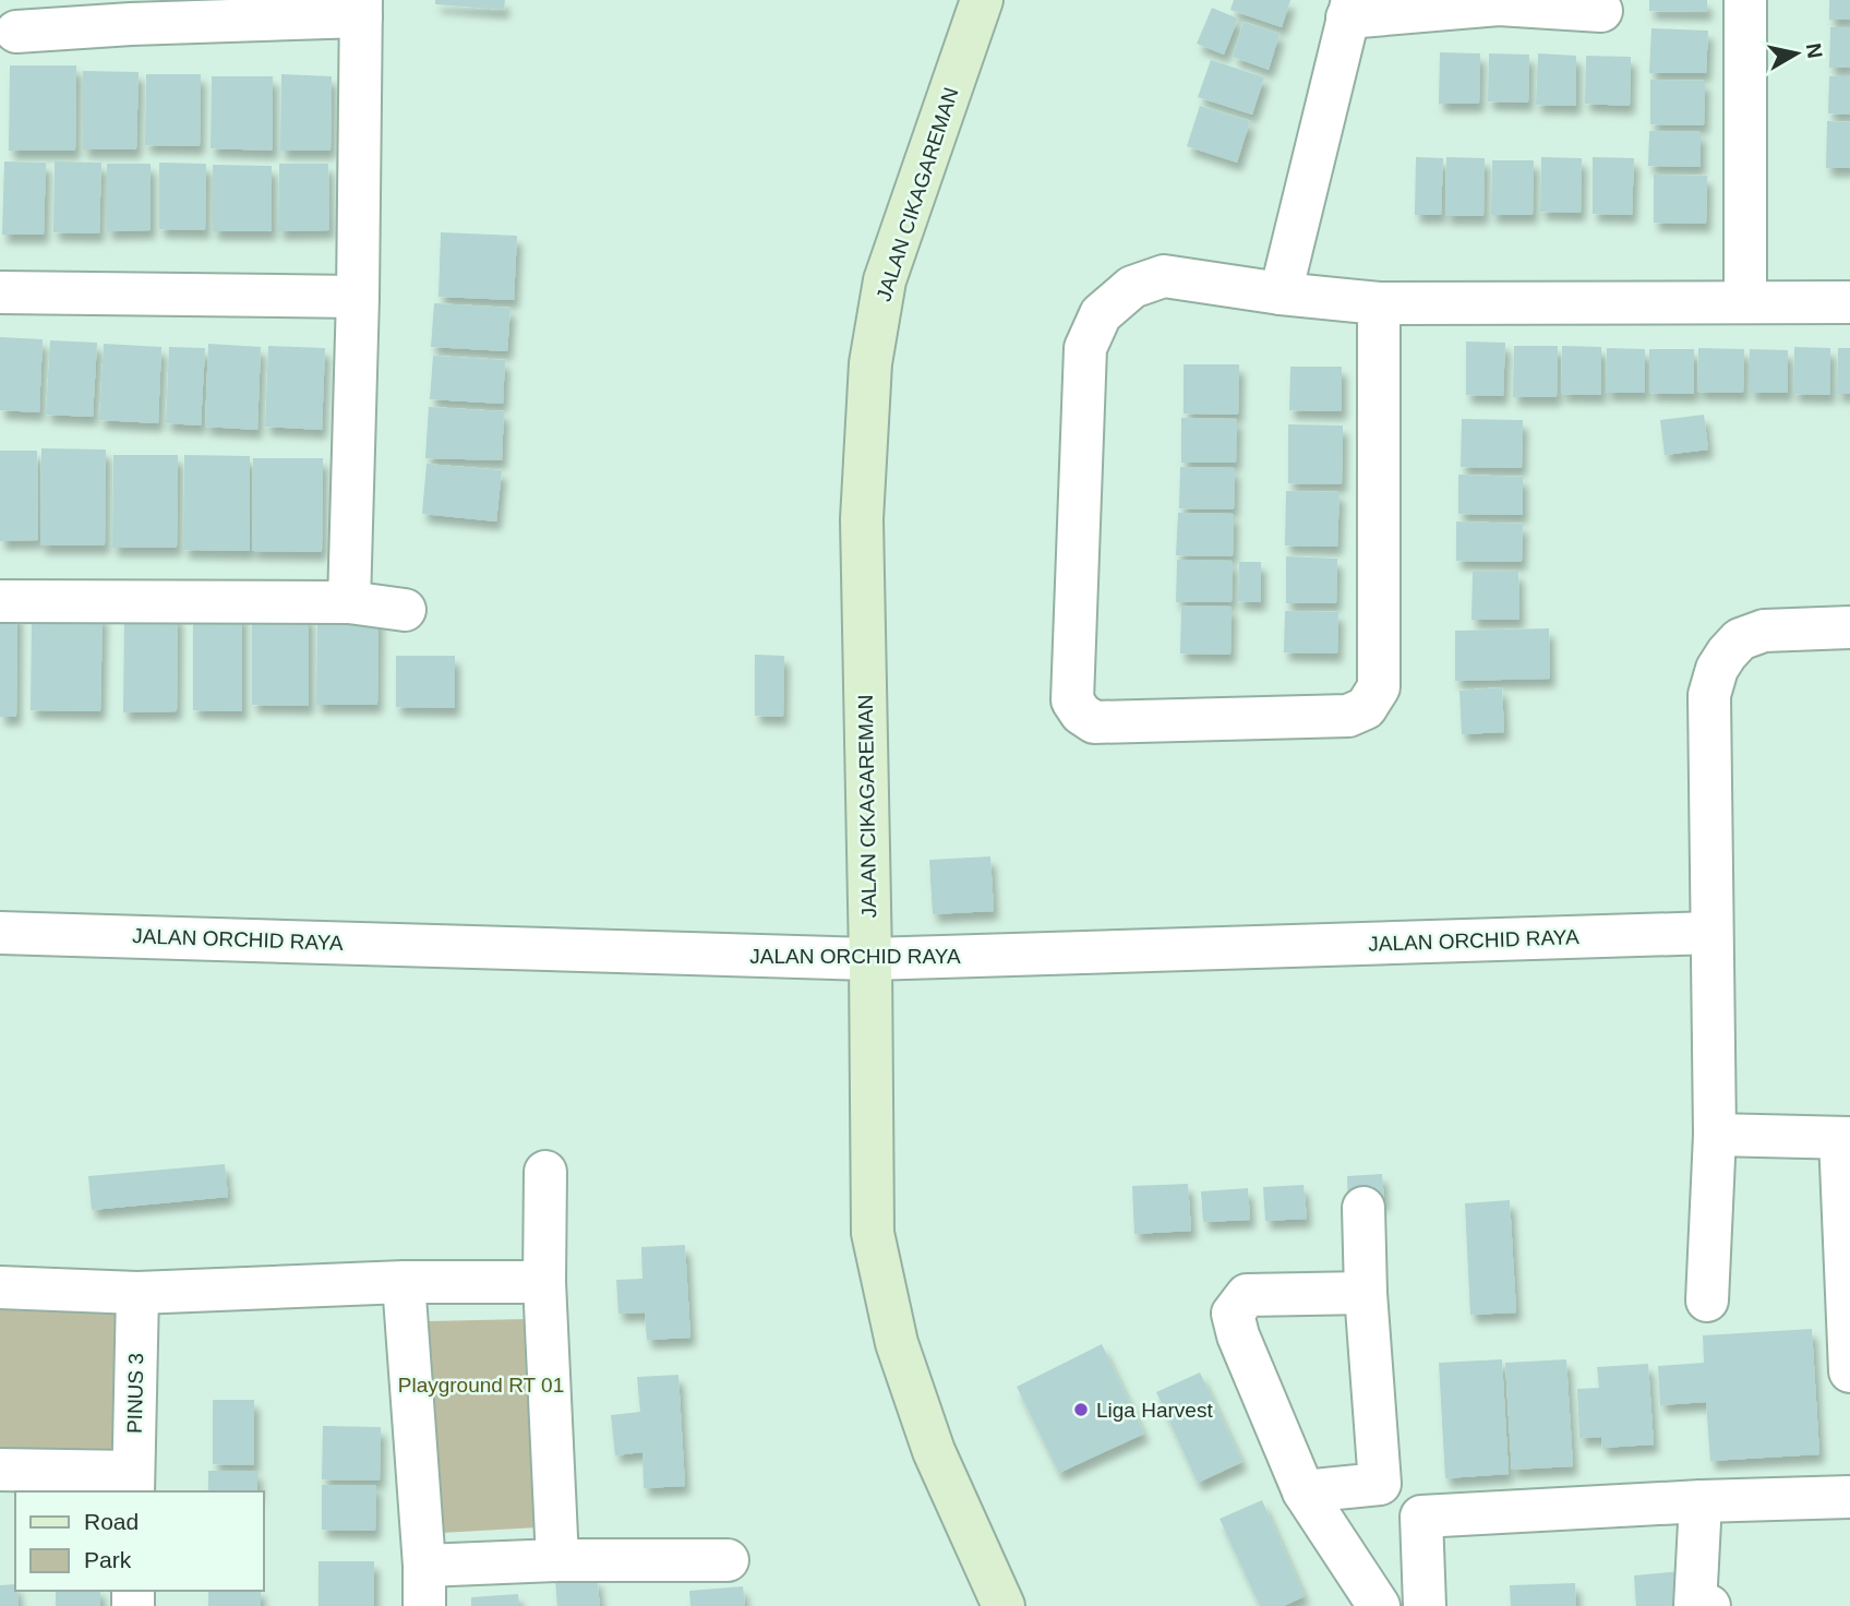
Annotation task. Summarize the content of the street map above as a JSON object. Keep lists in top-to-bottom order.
{
  "streets": {
    "street": ["JALAN CIKAGAREMAN", "JALAN ORCHID RAYA", "PINUS 3"]
  },
  "crossings": [
    ["JALAN CIKAGAREMAN", "JALAN ORCHID RAYA"]
  ],
  "parks": ["Playground RT 01"],
  "places": ["Liga Harvest"],
  "legend": ["Road", "Park"],
  "north": "right"
}
